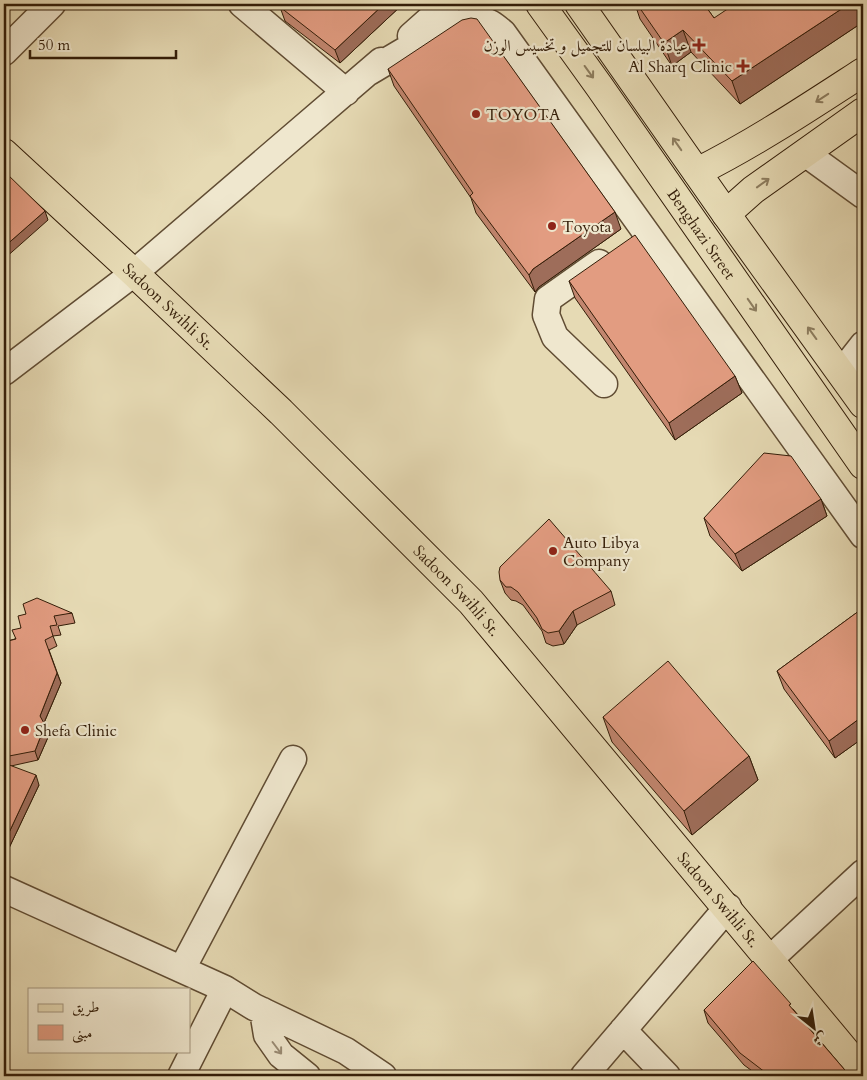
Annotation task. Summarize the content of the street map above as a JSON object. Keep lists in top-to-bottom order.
{
  "streets": {
    "main road": ["Benghazi Street", "Sadoon Swihli St."]
  },
  "places": {
    "health": ["عيادة البيلسان للتجميل و تخسيس الوزن", "Al Sharq Clinic"],
    "other": [
      "TOYOTA",
      "Toyota",
      "Auto Libya Company",
      "Shefa Clinic"
    ]
  },
  "legend": ["طريق", "مبنى"],
  "scale_bar": "50 m",
  "north": "bottom right"
}
